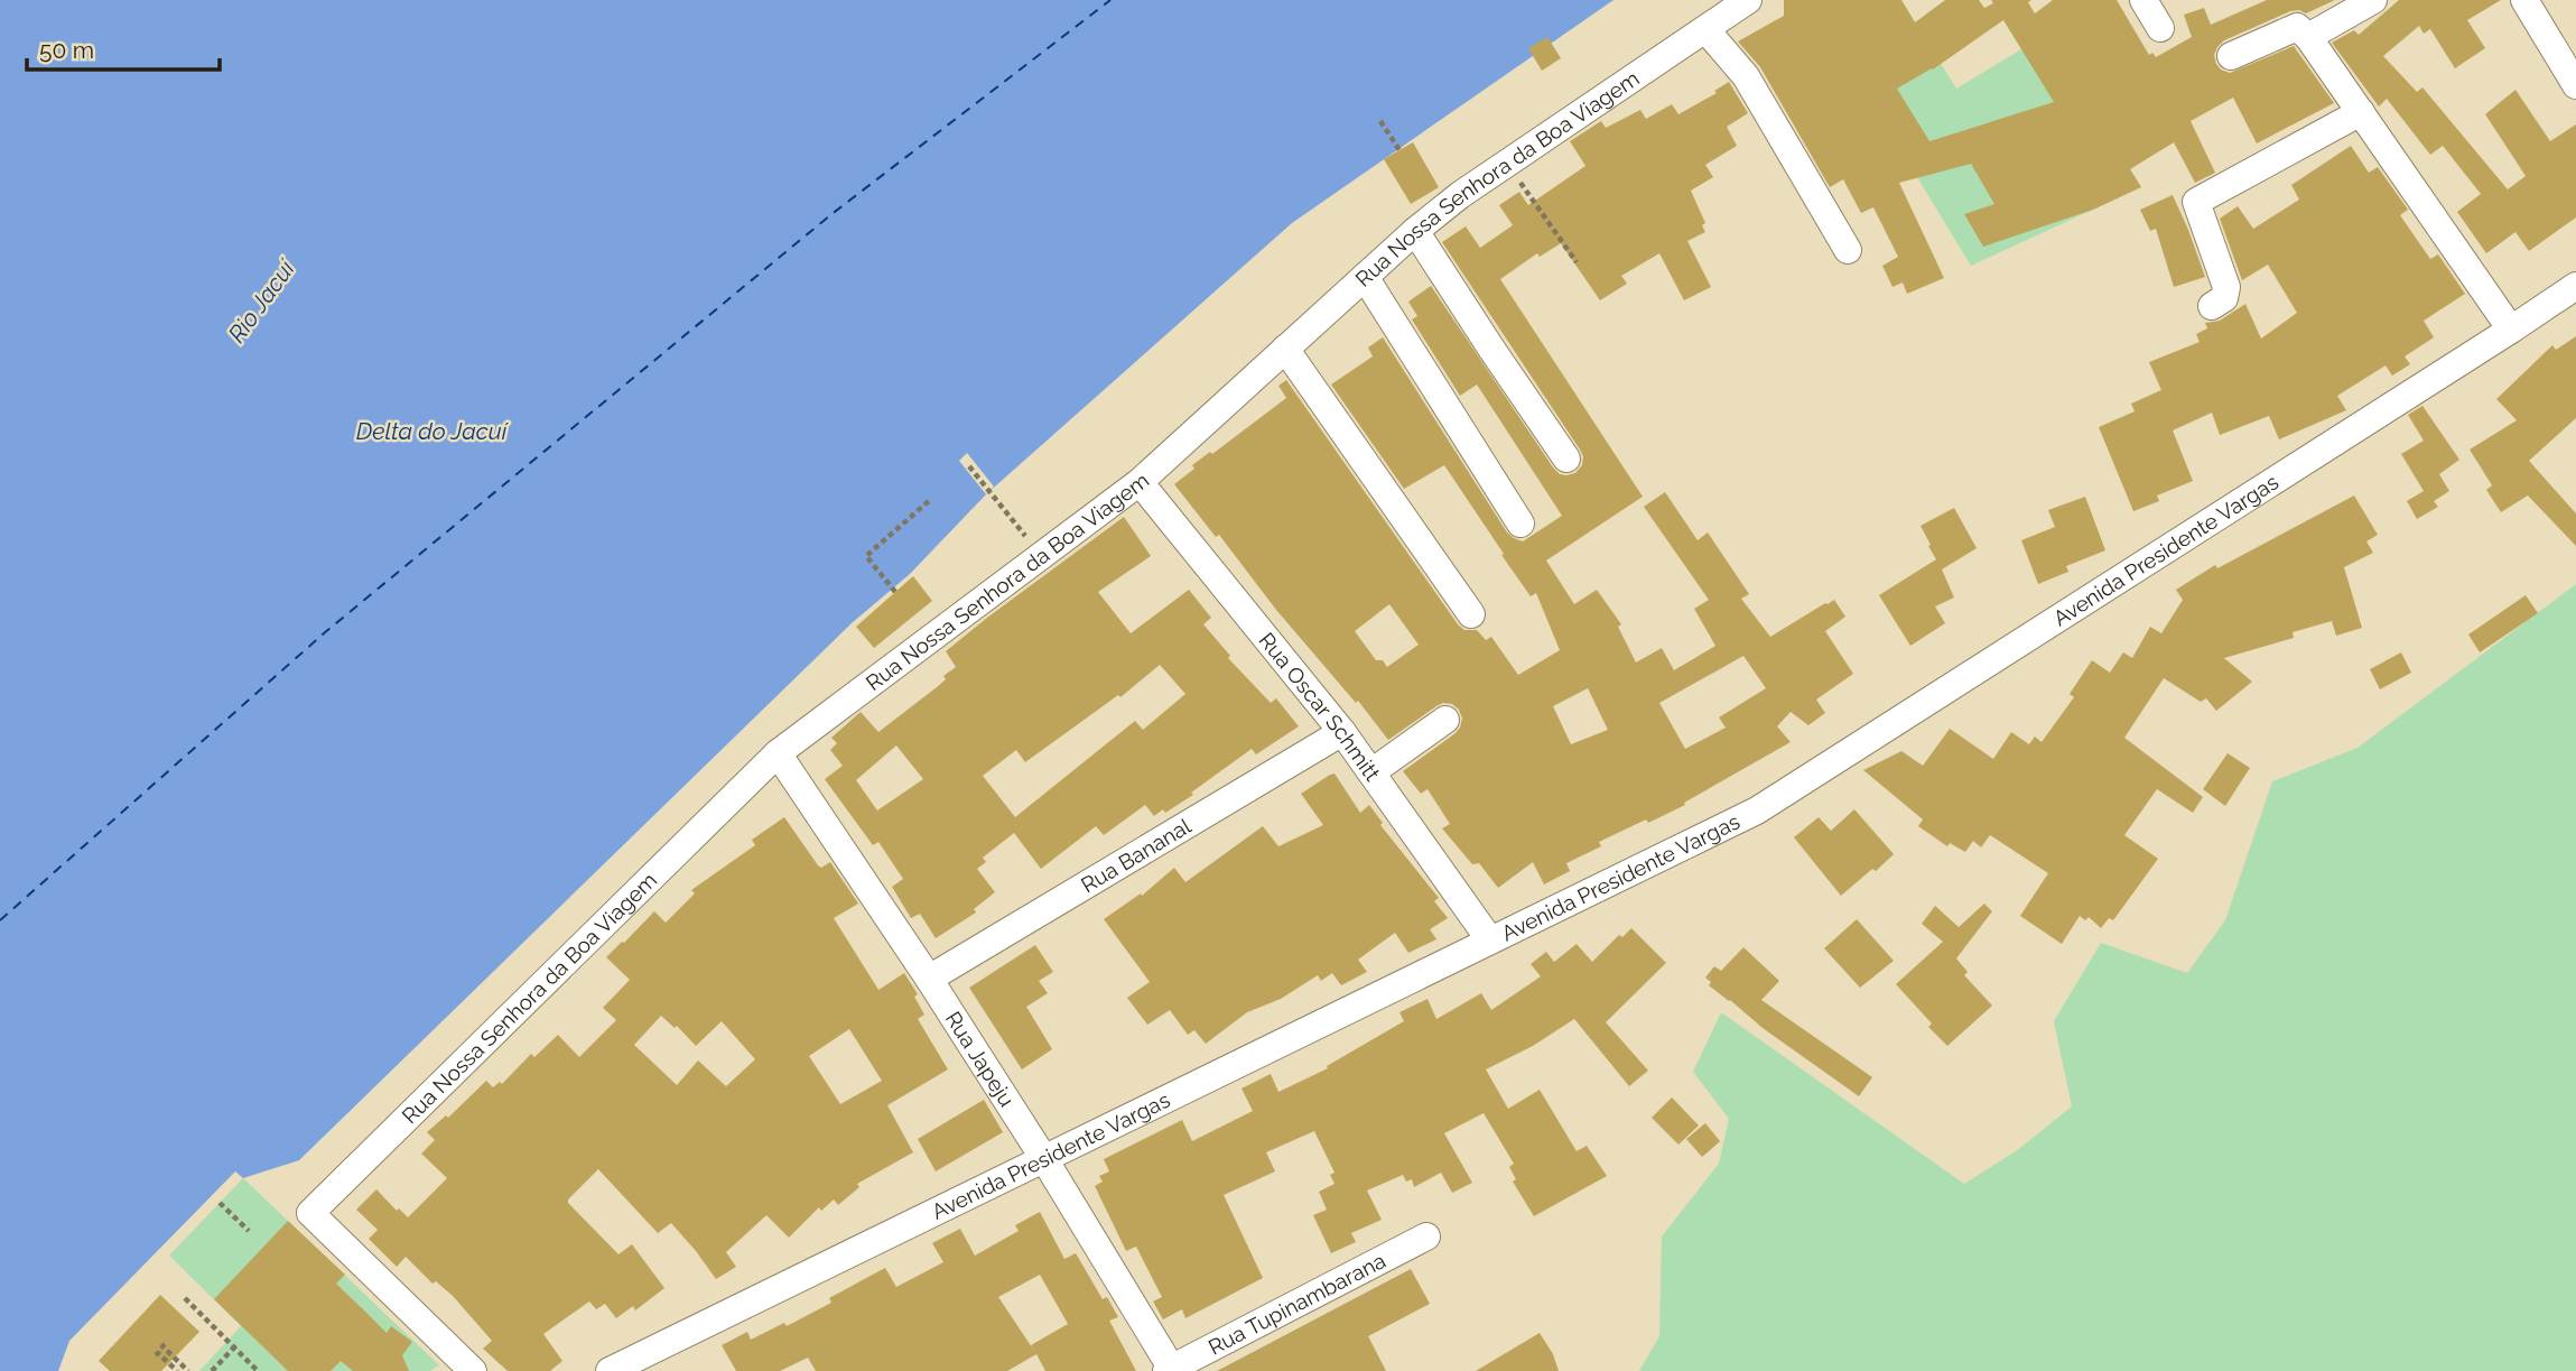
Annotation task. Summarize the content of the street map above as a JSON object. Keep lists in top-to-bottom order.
{
  "streets": {
    "street": [
      "Rua Nossa Senhora da Boa Viagem",
      "Avenida Presidente Vargas",
      "Rua Oscar Schmitt",
      "Rua Bananal",
      "Rua Japeju",
      "Rua Tupinambarana"
    ]
  },
  "crossings": [
    ["Rua Nossa Senhora da Boa Viagem", "Rua Oscar Schmitt"],
    ["Rua Nossa Senhora da Boa Viagem", "Rua Japeju"],
    ["Avenida Presidente Vargas", "Rua Oscar Schmitt"],
    ["Avenida Presidente Vargas", "Rua Japeju"],
    ["Rua Oscar Schmitt", "Rua Bananal"],
    ["Rua Bananal", "Rua Japeju"],
    ["Rua Japeju", "Rua Tupinambarana"]
  ],
  "water": ["Rio Jacuí", "Delta do Jacuí"],
  "scale_bar": "50 m"
}
